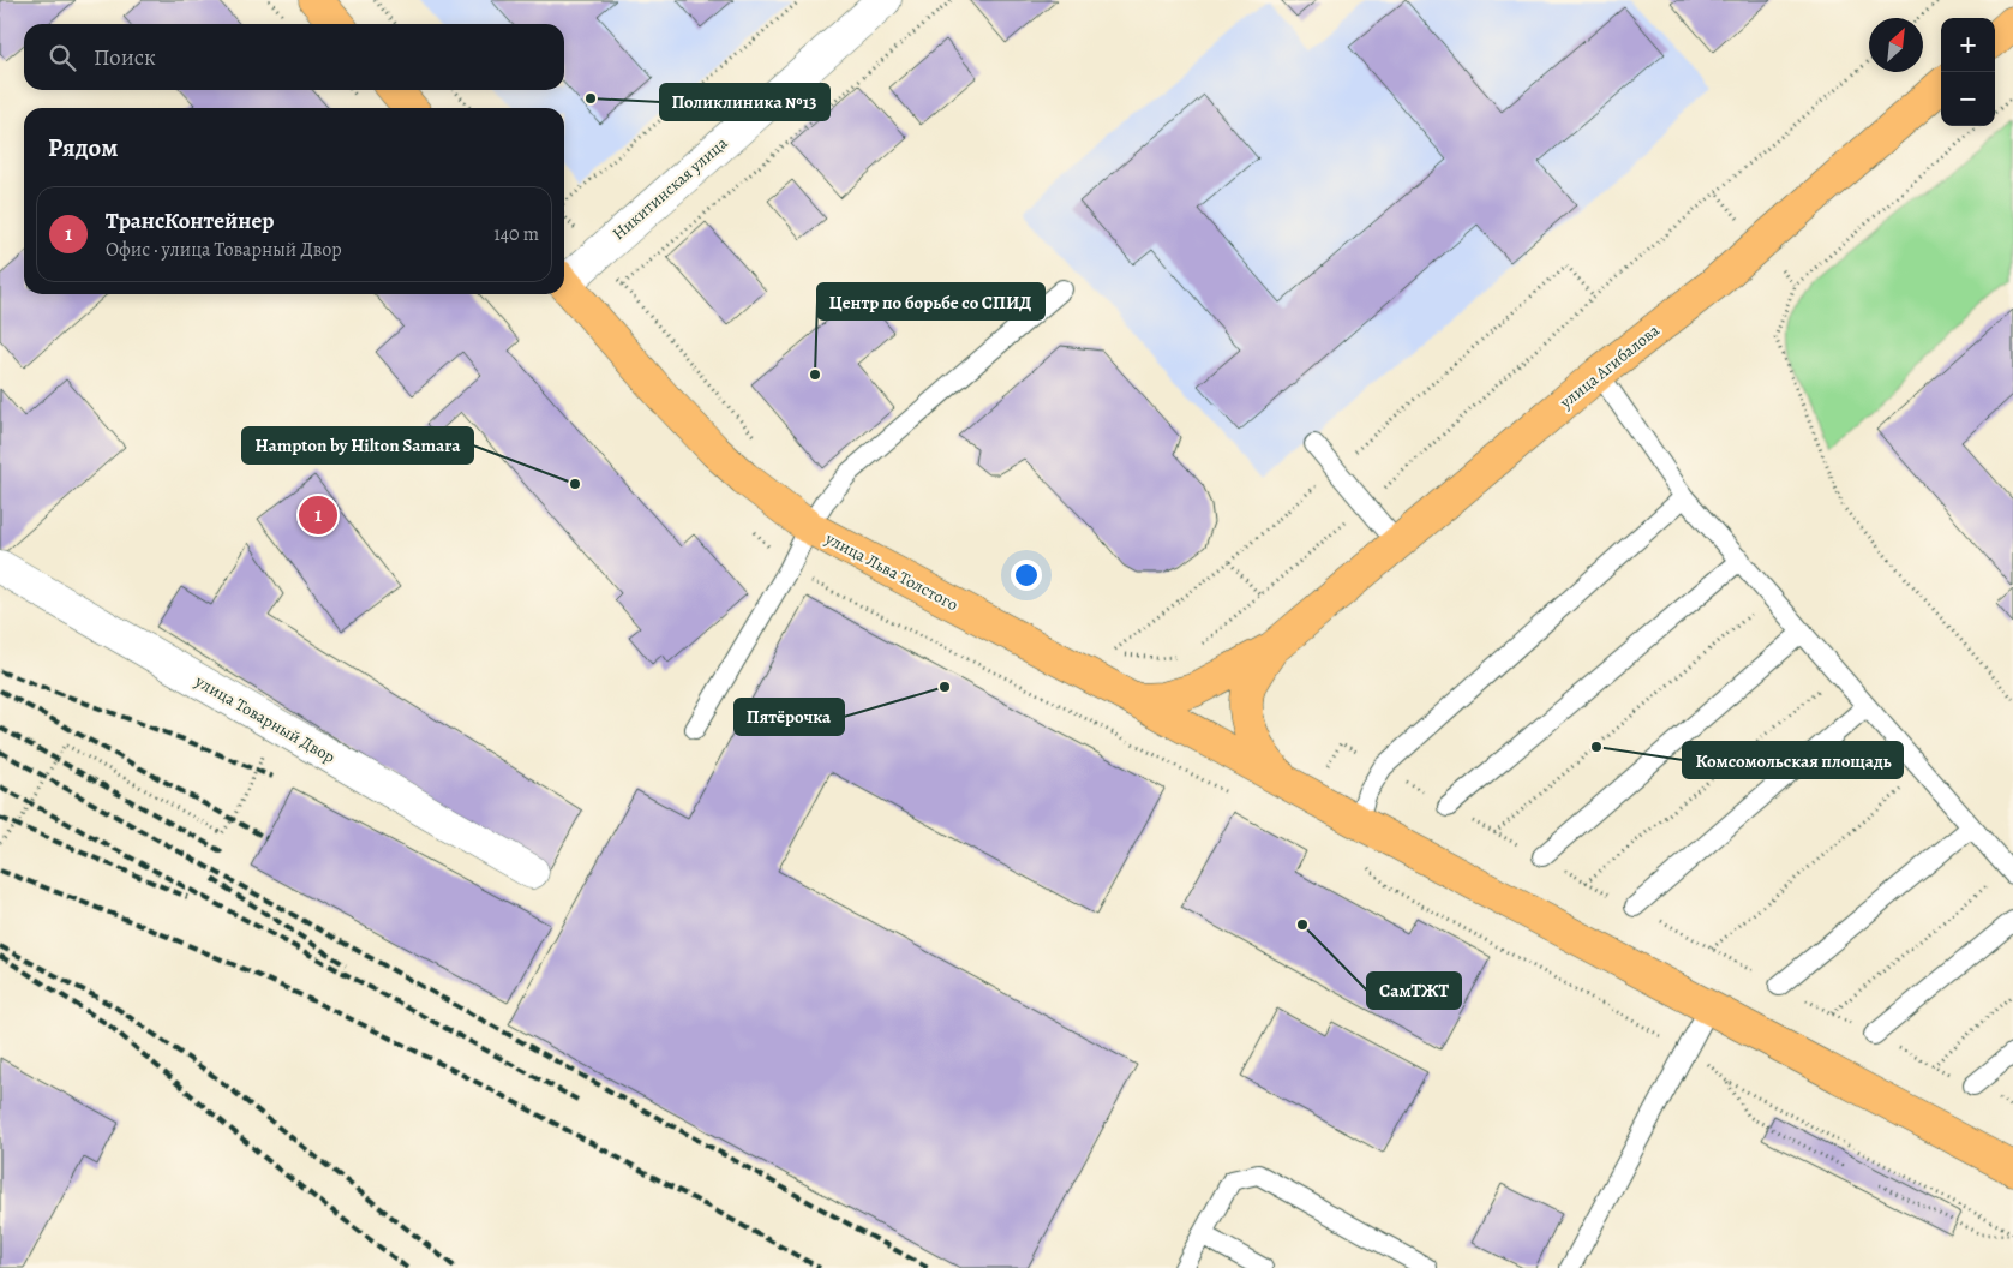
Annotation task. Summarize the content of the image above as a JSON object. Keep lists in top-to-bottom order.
{
  "streets": {
    "main road": ["улица Агибалова", "улица Льва Толстого"],
    "street": ["Никитинская улица", "улица Товарный Двор"]
  },
  "places": [
    "Поликлиника №13",
    "Центр по борьбе со СПИД",
    "Hampton by Hilton Samara",
    "Пятёрочка",
    "Комсомольская площадь",
    "СамТЖТ"
  ],
  "north": "top right",
  "page": {
    "map_buttons": ["+", "−"],
    "search": "Поиск",
    "heading": "Рядом",
    "list": [
      {
        "mark": "1",
        "name": "ТрансКонтейнер",
        "note": "Офис · улица Товарный Двор",
        "value": "140 m"
      }
    ],
    "pins": "1"
  }
}
